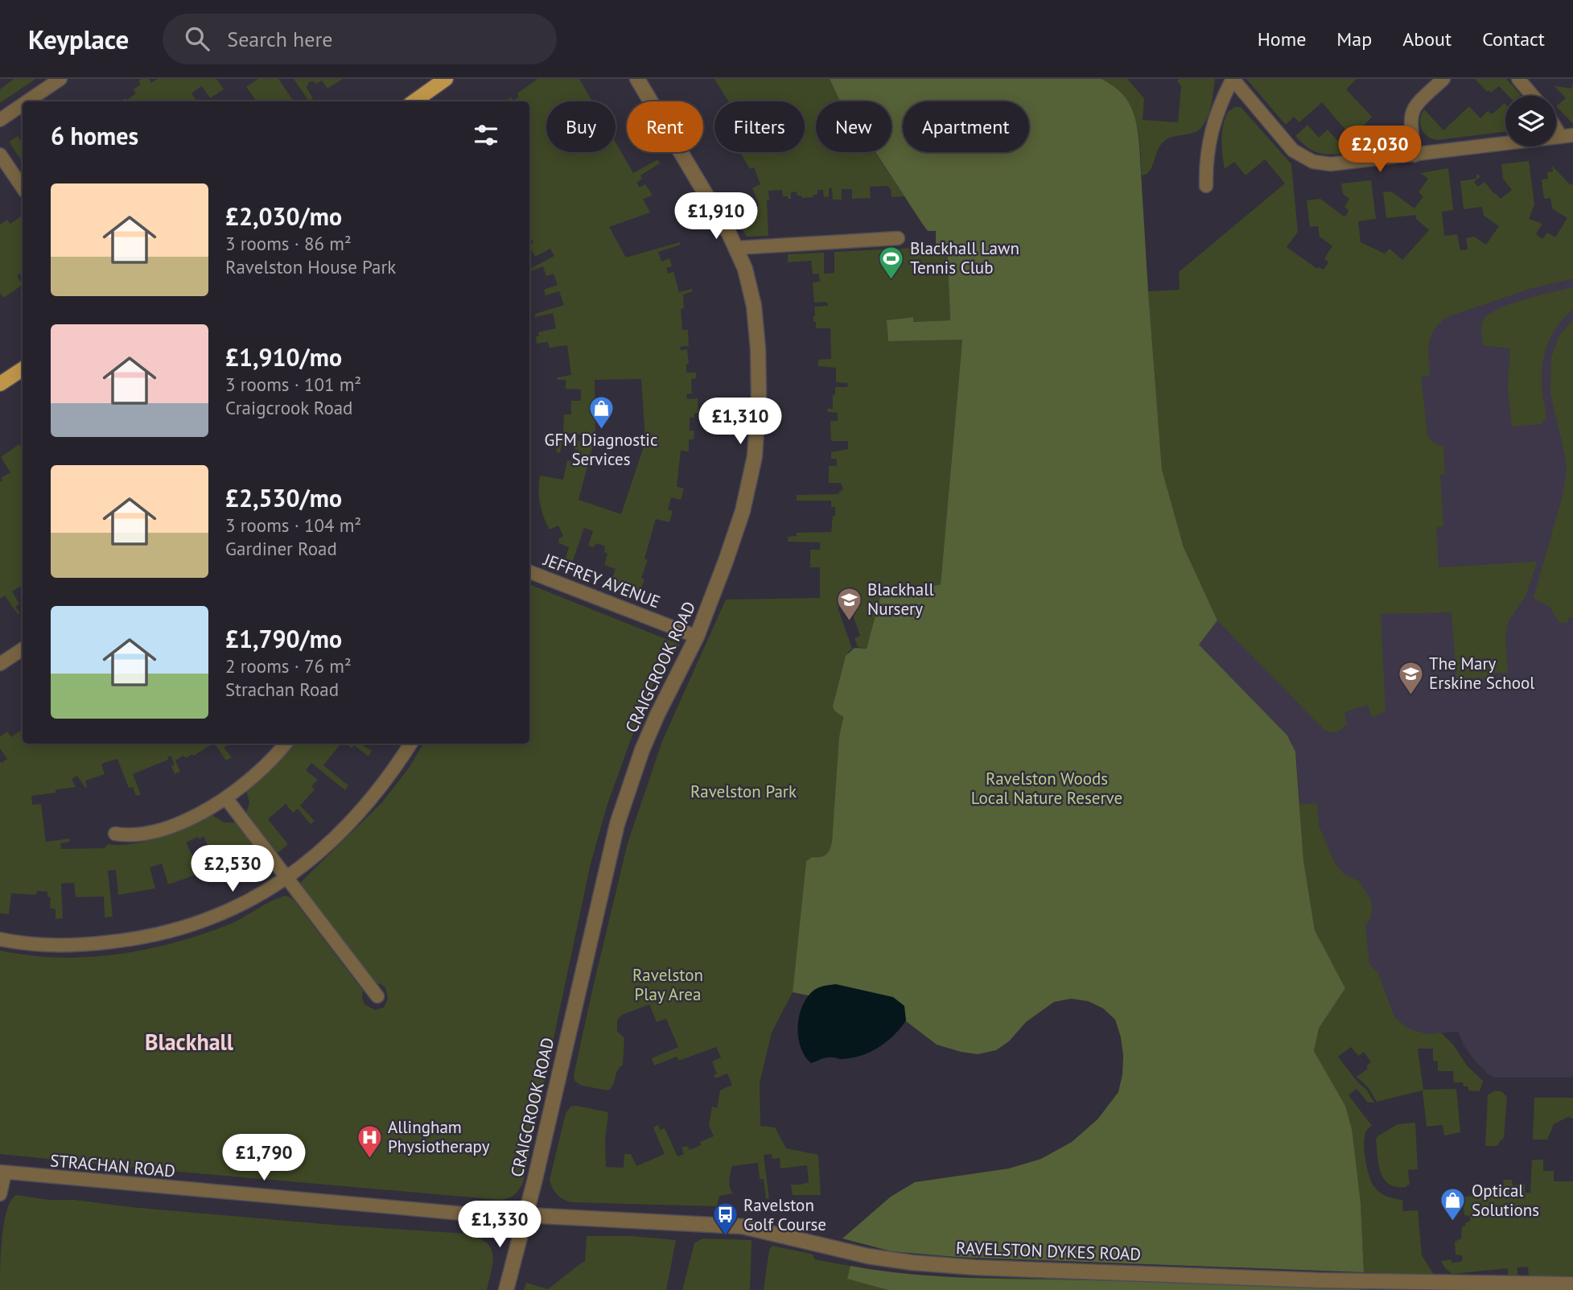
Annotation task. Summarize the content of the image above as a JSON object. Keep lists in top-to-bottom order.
{
  "streets": {
    "street": [
      "JEFFREY AVENUE",
      "CRAIGCROOK ROAD",
      "STRACHAN ROAD",
      "RAVELSTON DYKES ROAD"
    ]
  },
  "crossings": [
    ["JEFFREY AVENUE", "CRAIGCROOK ROAD"],
    ["CRAIGCROOK ROAD", "STRACHAN ROAD"],
    ["CRAIGCROOK ROAD", "RAVELSTON DYKES ROAD"],
    ["STRACHAN ROAD", "RAVELSTON DYKES ROAD"]
  ],
  "districts": ["Blackhall"],
  "parks": ["Ravelston Woods Local Nature Reserve", "Ravelston Park", "Ravelston Play Area"],
  "places": {
    "sports": ["Blackhall Lawn Tennis Club"],
    "shop": ["GFM Diagnostic Services", "Optical Solutions"],
    "school or university": ["Blackhall Nursery", "The Mary Erskine School"],
    "hospital": ["Allingham Physiotherapy"],
    "bus stop": ["Ravelston Golf Course"]
  },
  "page": {
    "header": "Keyplace",
    "search": "Search here",
    "nav": [
      "Home",
      "Map",
      "About",
      "Contact"
    ],
    "chip": [
      "Buy",
      "Rent",
      "Filters",
      "New",
      "Apartment"
    ],
    "heading": "6 homes",
    "price": [
      "£2,030",
      "£1,910",
      "£1,310",
      "£2,530",
      "£1,790",
      "£1,330"
    ],
    "list": [
      {
        "name": "£2,030/mo",
        "note": "3 rooms · 86 m² · Ravelston House Park"
      },
      {
        "name": "£1,910/mo",
        "note": "3 rooms · 101 m² · Craigcrook Road"
      },
      {
        "name": "£2,530/mo",
        "note": "3 rooms · 104 m² · Gardiner Road"
      },
      {
        "name": "£1,790/mo",
        "note": "2 rooms · 76 m² · Strachan Road"
      }
    ]
  }
}
